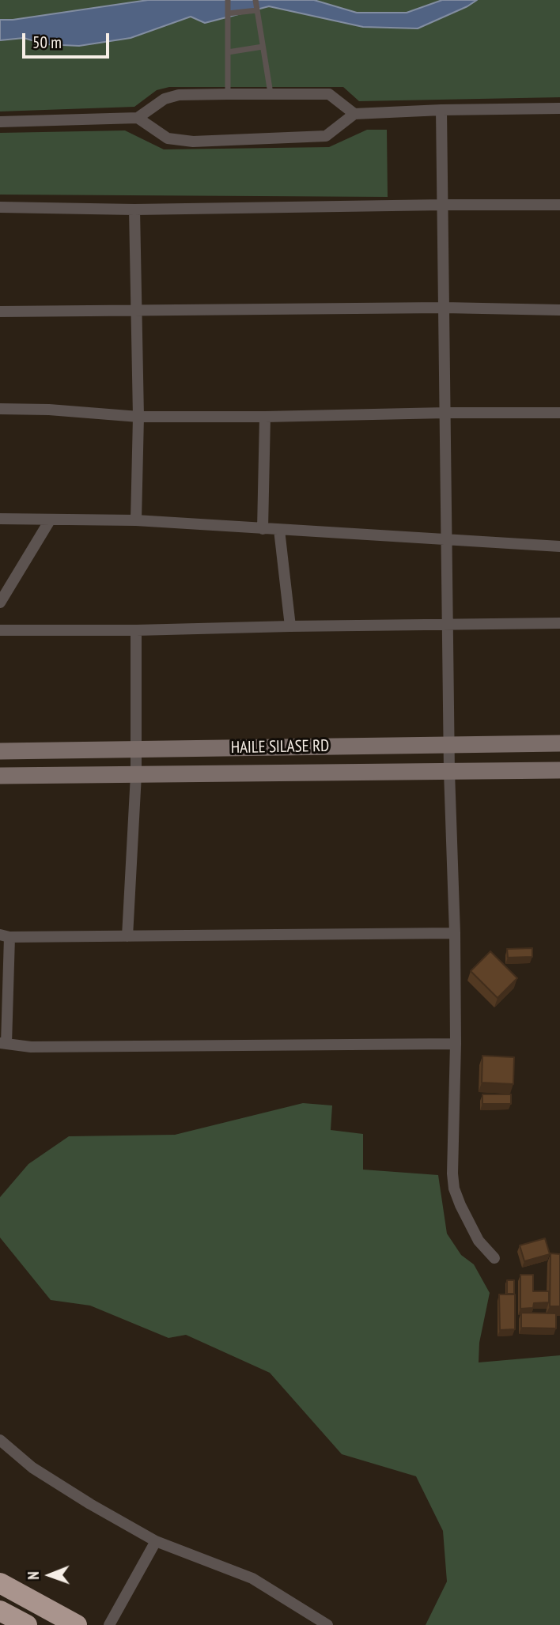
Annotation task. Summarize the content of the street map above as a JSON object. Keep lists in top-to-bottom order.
{
  "streets": {
    "main road": ["HAILE SILASE RD"]
  },
  "scale_bar": "50 m",
  "north": "left"
}
